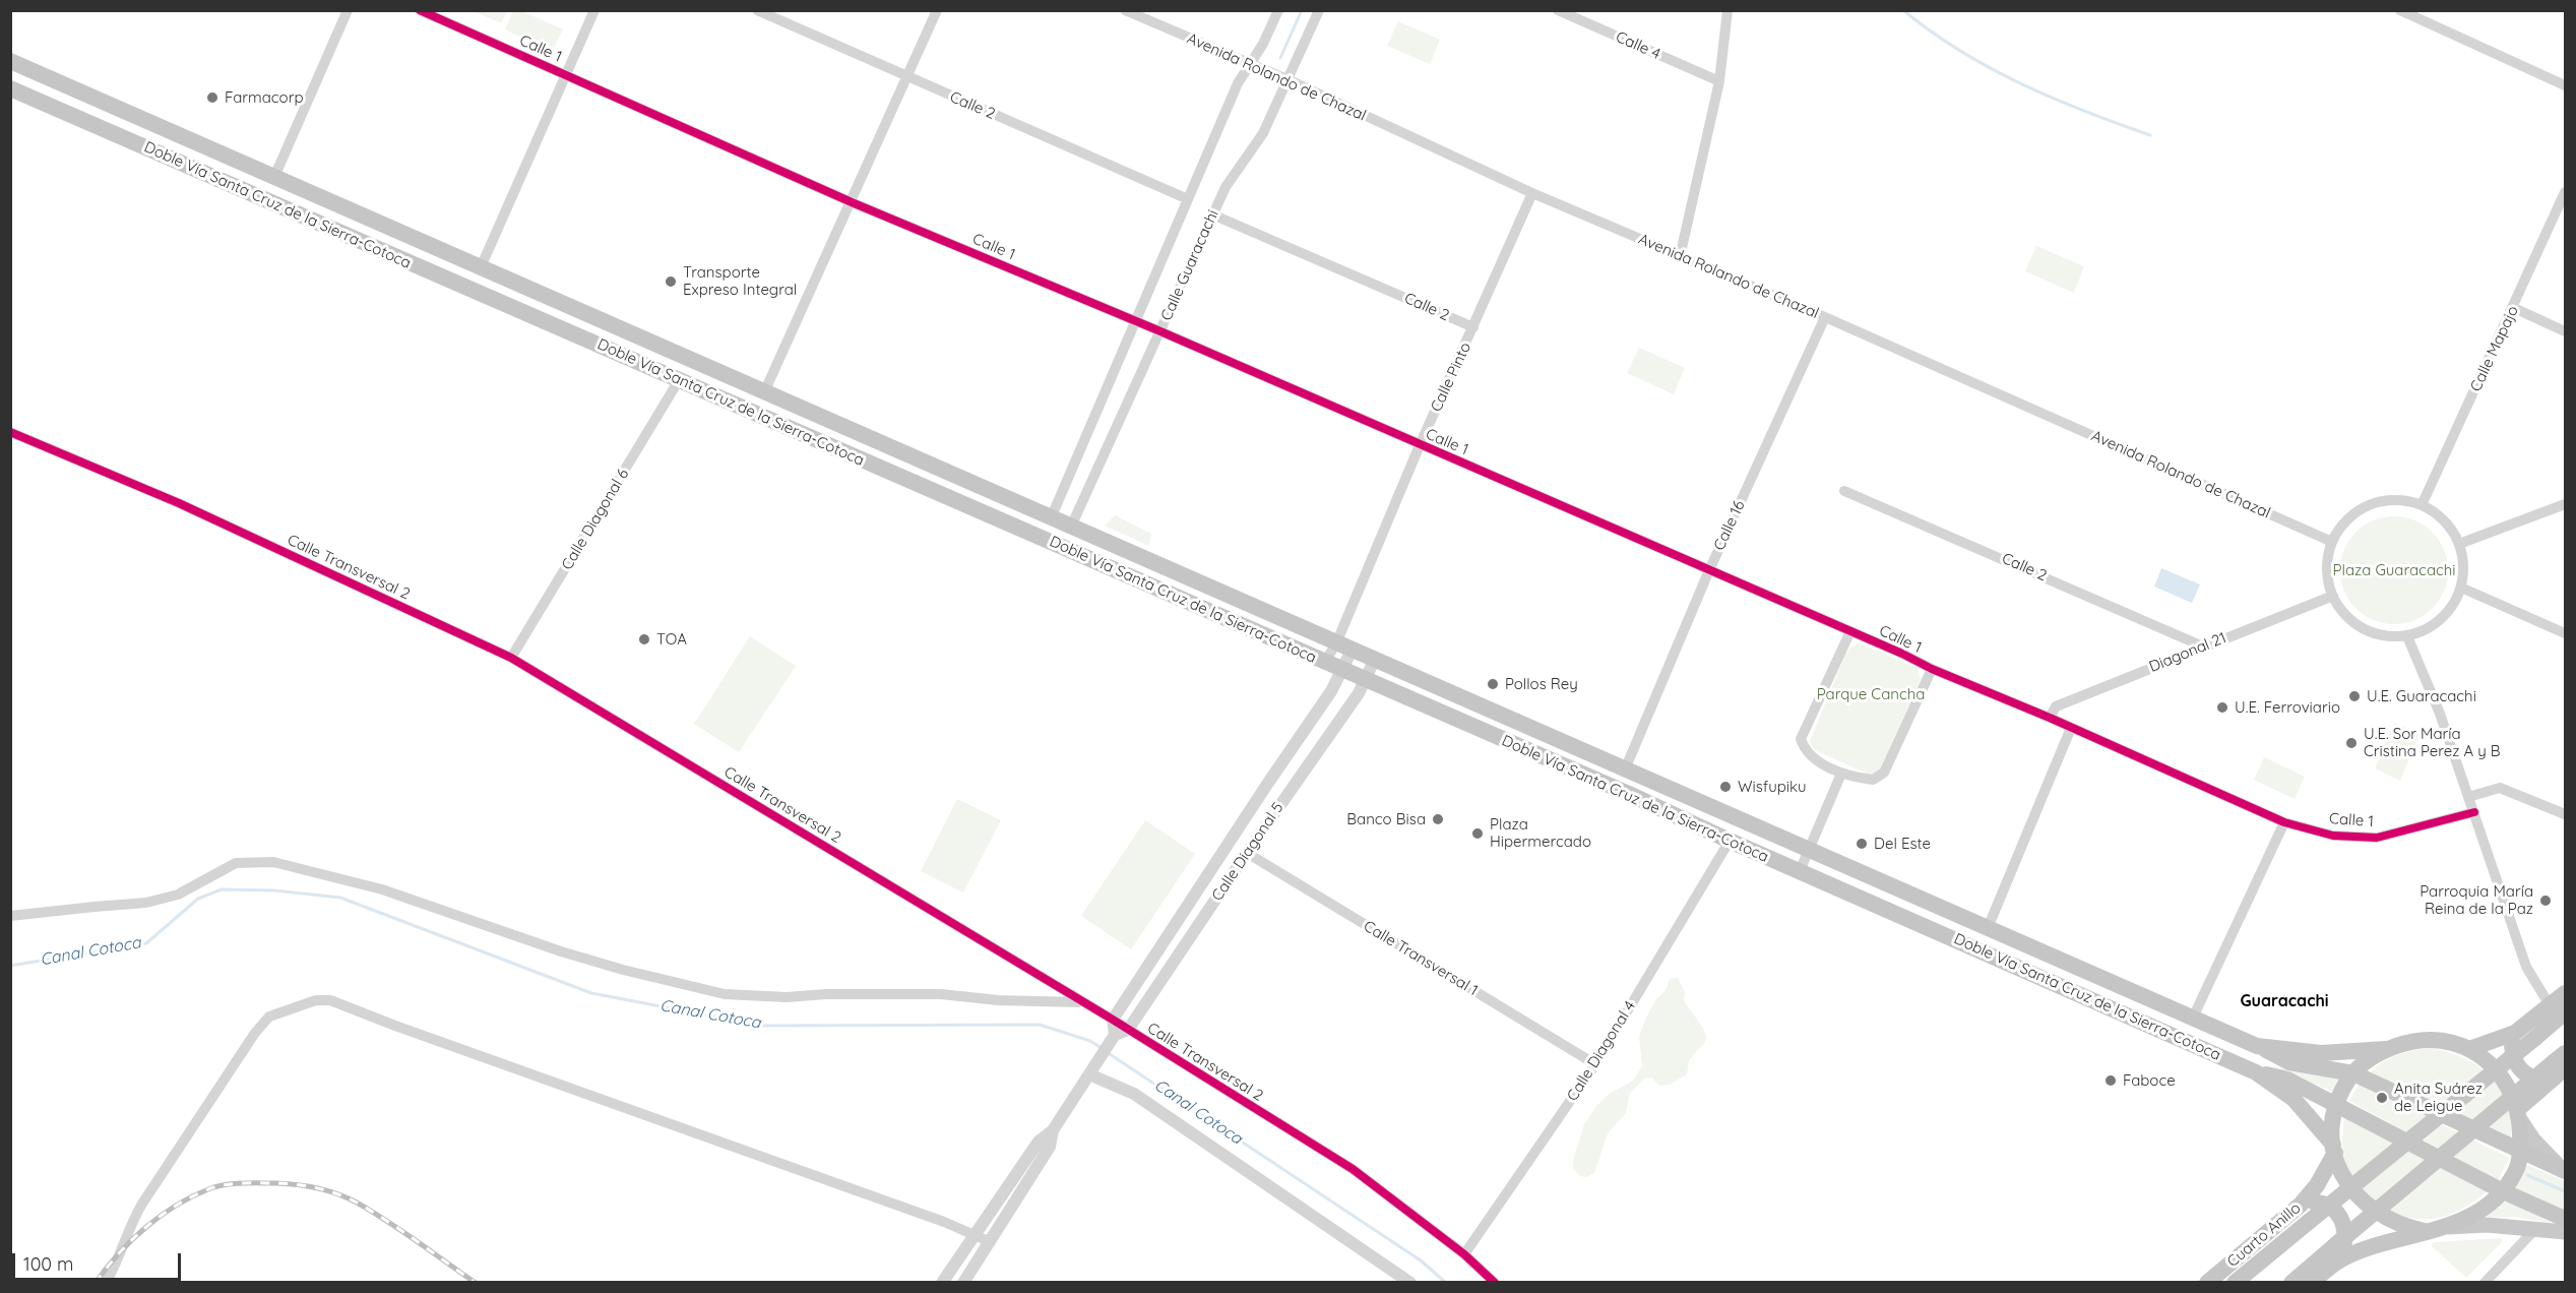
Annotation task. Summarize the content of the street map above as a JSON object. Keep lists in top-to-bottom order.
{
  "streets": {
    "highway": ["Doble Vía Santa Cruz de la Sierra-Cotoca", "Cuarto Anillo"],
    "street": [
      "Calle 4",
      "Calle 1",
      "Avenida Rolando de Chazal",
      "Calle 2",
      "Calle Guaracachi",
      "Calle Mapajo",
      "Calle Pinto",
      "Calle Diagonal 6",
      "Calle 16",
      "Calle Transversal 2",
      "Diagonal 21",
      "Calle Diagonal 5",
      "Calle Transversal 1",
      "Calle Diagonal 4"
    ]
  },
  "crossings": [
    ["Calle 1", "Calle Guaracachi"],
    ["Calle 1", "Calle Pinto"],
    ["Calle 1", "Calle 16"],
    ["Calle 1", "Diagonal 21"],
    ["Avenida Rolando de Chazal", "Calle Guaracachi"],
    ["Avenida Rolando de Chazal", "Calle Mapajo"],
    ["Avenida Rolando de Chazal", "Calle Pinto"],
    ["Avenida Rolando de Chazal", "Calle 16"],
    ["Avenida Rolando de Chazal", "Diagonal 21"],
    ["Calle 2", "Calle Guaracachi"],
    ["Calle 2", "Calle Pinto"],
    ["Calle 2", "Diagonal 21"],
    ["Doble Vía Santa Cruz de la Sierra-Cotoca", "Calle Guaracachi"],
    ["Doble Vía Santa Cruz de la Sierra-Cotoca", "Calle Pinto"],
    ["Doble Vía Santa Cruz de la Sierra-Cotoca", "Calle Diagonal 6"],
    ["Doble Vía Santa Cruz de la Sierra-Cotoca", "Calle 16"],
    ["Doble Vía Santa Cruz de la Sierra-Cotoca", "Calle Diagonal 5"],
    ["Doble Vía Santa Cruz de la Sierra-Cotoca", "Calle Diagonal 4"],
    ["Doble Vía Santa Cruz de la Sierra-Cotoca", "Cuarto Anillo"],
    ["Calle Mapajo", "Diagonal 21"],
    ["Calle Pinto", "Calle Diagonal 5"],
    ["Calle Diagonal 6", "Calle Transversal 2"],
    ["Calle Transversal 2", "Calle Diagonal 5"],
    ["Calle Transversal 2", "Calle Diagonal 4"],
    ["Calle Diagonal 5", "Calle Transversal 1"],
    ["Calle Transversal 1", "Calle Diagonal 4"]
  ],
  "districts": ["Guaracachi"],
  "water": ["Canal Cotoca"],
  "parks": ["Plaza Guaracachi", "Parque Cancha"],
  "places": [
    "Farmacorp",
    "Transporte Expreso Integral",
    "TOA",
    "Pollos Rey",
    "U.E. Guaracachi",
    "U.E. Ferroviario",
    "U.E. Sor María Cristina Perez A y B",
    "Wisfupiku",
    "Banco Bisa",
    "Plaza Hipermercado",
    "Del Este",
    "Parroquia María Reina de la Paz",
    "Faboce",
    "Anita Suárez de Leigue"
  ],
  "scale_bar": "100 m"
}
